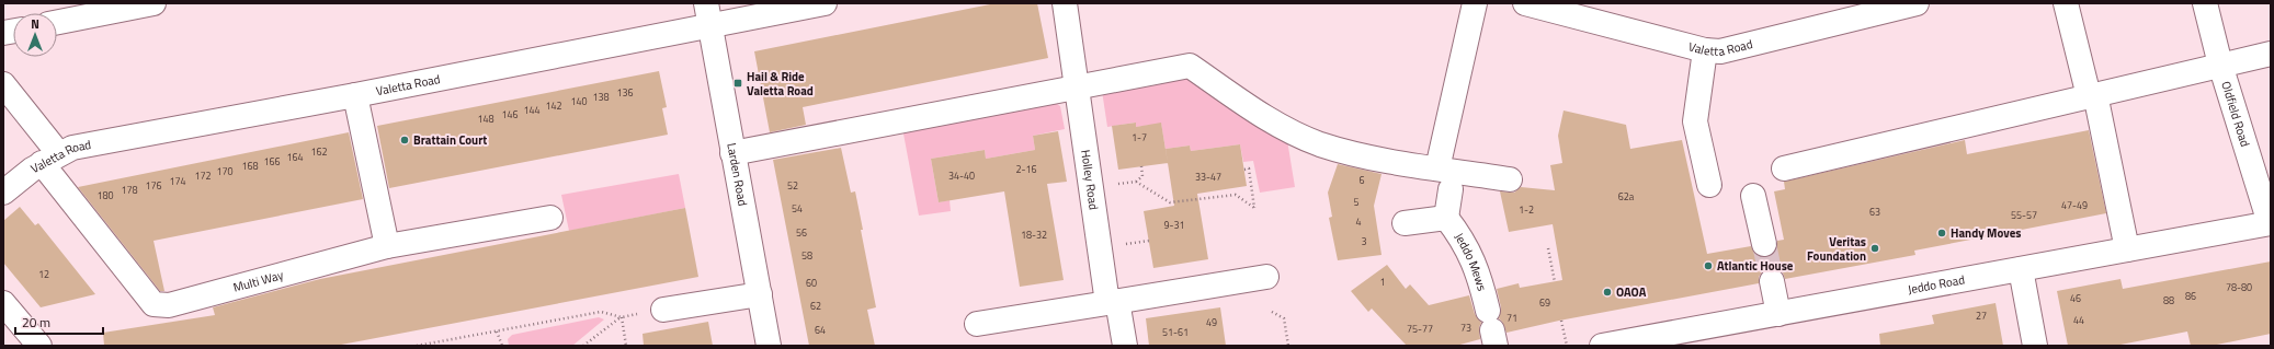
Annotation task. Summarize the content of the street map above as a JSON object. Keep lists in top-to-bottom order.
{
  "streets": {
    "street": [
      "Valetta Road",
      "Oldfield Road",
      "Larden Road",
      "Holley Road",
      "Jeddo Mews",
      "Multi Way",
      "Jeddo Road"
    ]
  },
  "crossings": [
    ["Valetta Road", "Larden Road"],
    ["Valetta Road", "Multi Way"],
    ["Oldfield Road", "Jeddo Road"]
  ],
  "places": {
    "transit": ["Hail & Ride Valetta Road"],
    "other": [
      "Brattain Court",
      "Handy Moves",
      "Veritas Foundation",
      "Atlantic House",
      "OAOA"
    ]
  },
  "house_numbers": [
    "136",
    "138",
    "140",
    "142",
    "144",
    "146",
    "148",
    "1-7",
    "162",
    "164",
    "166",
    "168",
    "2-16",
    "170",
    "172",
    "34-40",
    "33-47",
    "6",
    "174",
    "176",
    "52",
    "178",
    "180",
    "62a",
    "5",
    "47-49",
    "54",
    "1-2",
    "63",
    "55-57",
    "4",
    "9-31",
    "56",
    "18-32",
    "3",
    "58",
    "12",
    "1",
    "60",
    "78-80",
    "86",
    "46",
    "88",
    "69",
    "62",
    "27",
    "71",
    "44",
    "49",
    "73",
    "75-77",
    "64",
    "51-61"
  ],
  "scale_bar": "20 m",
  "north": "top"
}
